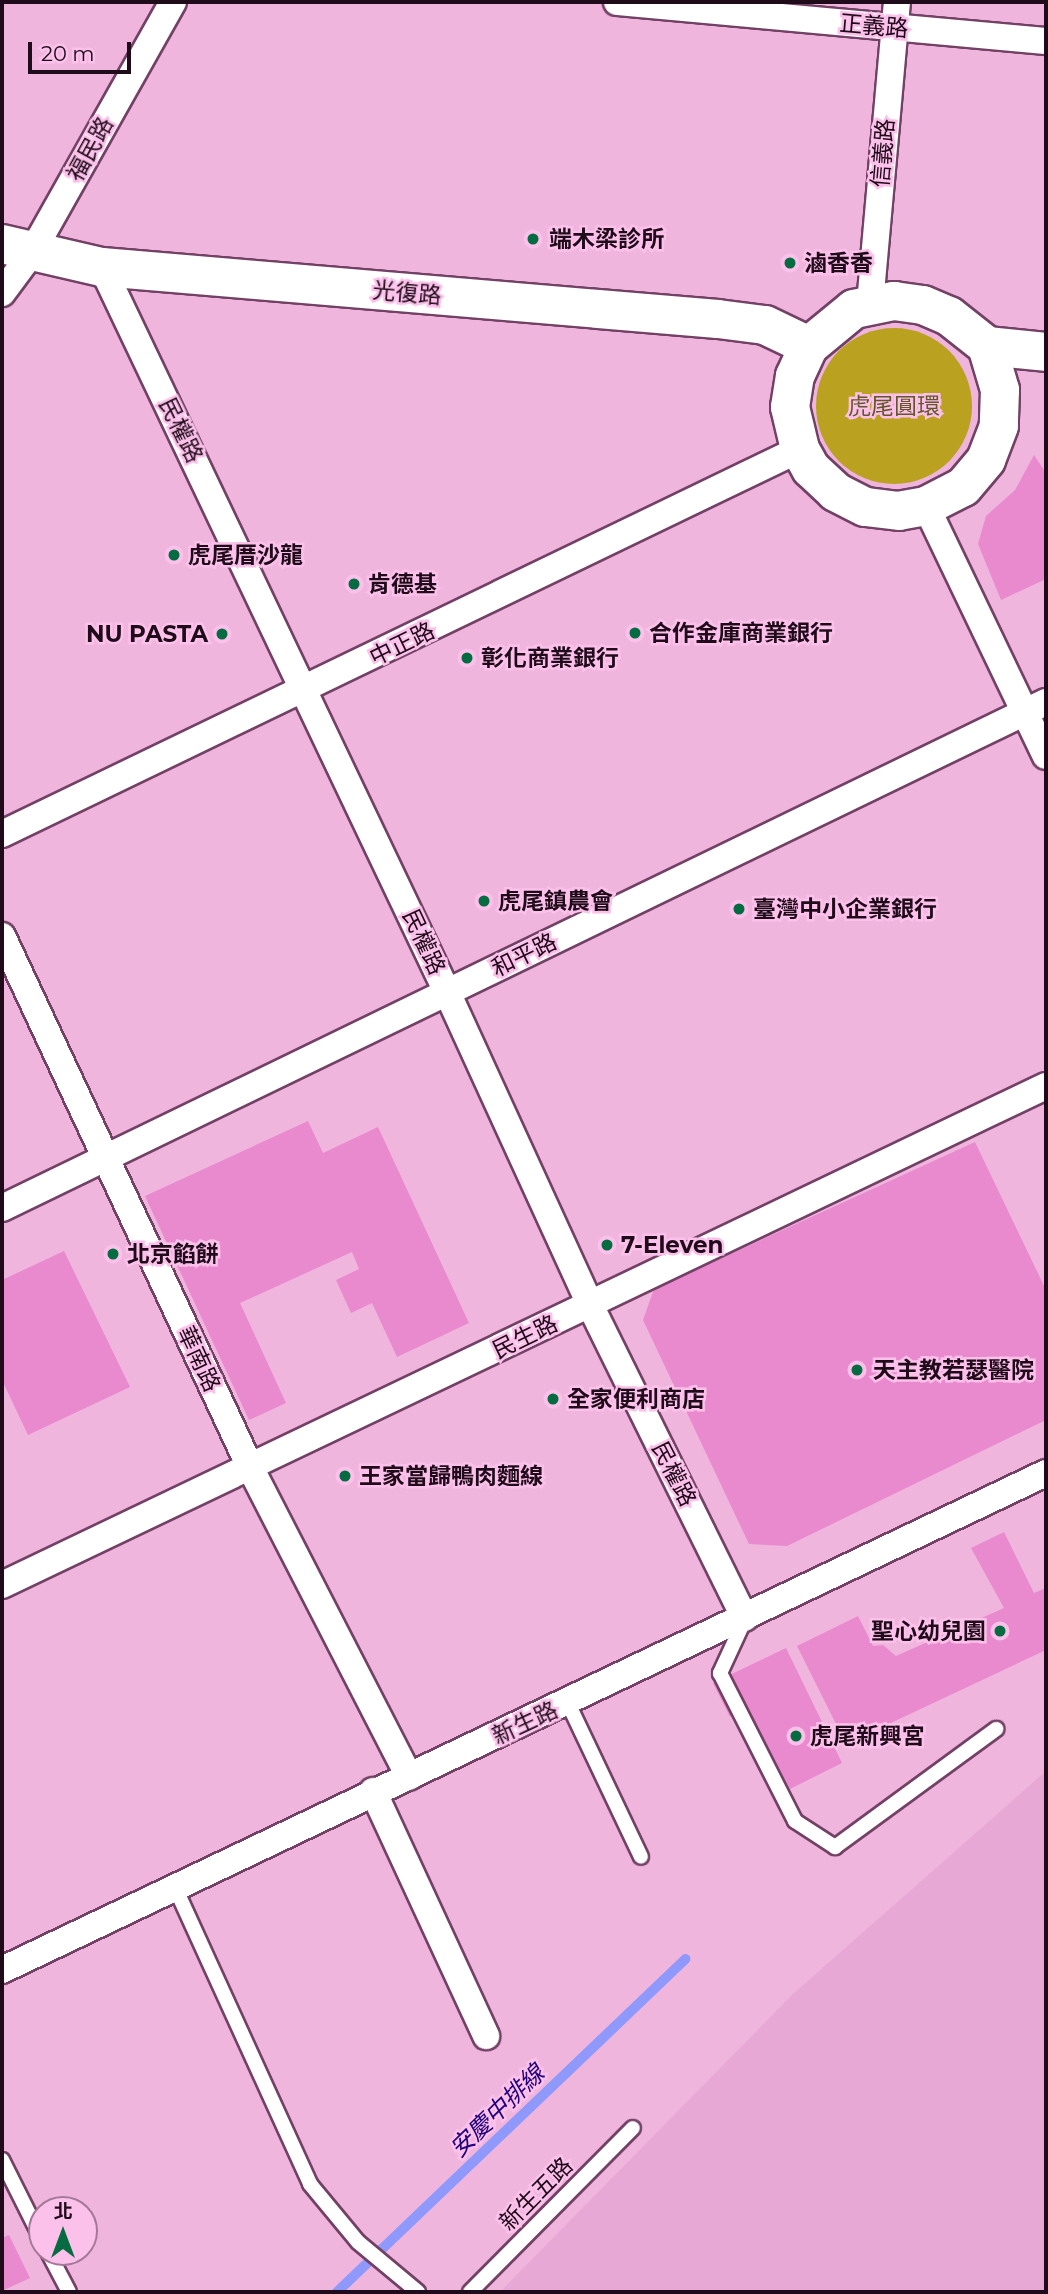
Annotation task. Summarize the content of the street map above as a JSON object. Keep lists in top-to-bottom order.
{
  "streets": {
    "street": [
      "正義路",
      "福民路",
      "信義路",
      "光復路",
      "民權路",
      "中正路",
      "和平路",
      "民生路",
      "華南路",
      "新生路"
    ],
    "lane": ["新生五路"]
  },
  "crossings": [
    ["正義路", "信義路"],
    ["福民路", "光復路"],
    ["信義路", "光復路"],
    ["信義路", "中正路"],
    ["光復路", "民權路"],
    ["光復路", "中正路"],
    ["民權路", "中正路"],
    ["民權路", "和平路"],
    ["民權路", "民生路"],
    ["民權路", "新生路"],
    ["和平路", "華南路"],
    ["民生路", "華南路"],
    ["華南路", "新生路"]
  ],
  "water": ["安慶中排線"],
  "parks": ["虎尾圓環"],
  "places": [
    "端木梁診所",
    "滷香香",
    "虎尾厝沙龍",
    "肯德基",
    "合作金庫商業銀行",
    "NU PASTA",
    "彰化商業銀行",
    "虎尾鎮農會",
    "臺灣中小企業銀行",
    "7-Eleven",
    "北京餡餅",
    "天主教若瑟醫院",
    "全家便利商店",
    "王家當歸鴨肉麵線",
    "聖心幼兒園",
    "虎尾新興宮"
  ],
  "scale_bar": "20 m",
  "north": "top"
}
